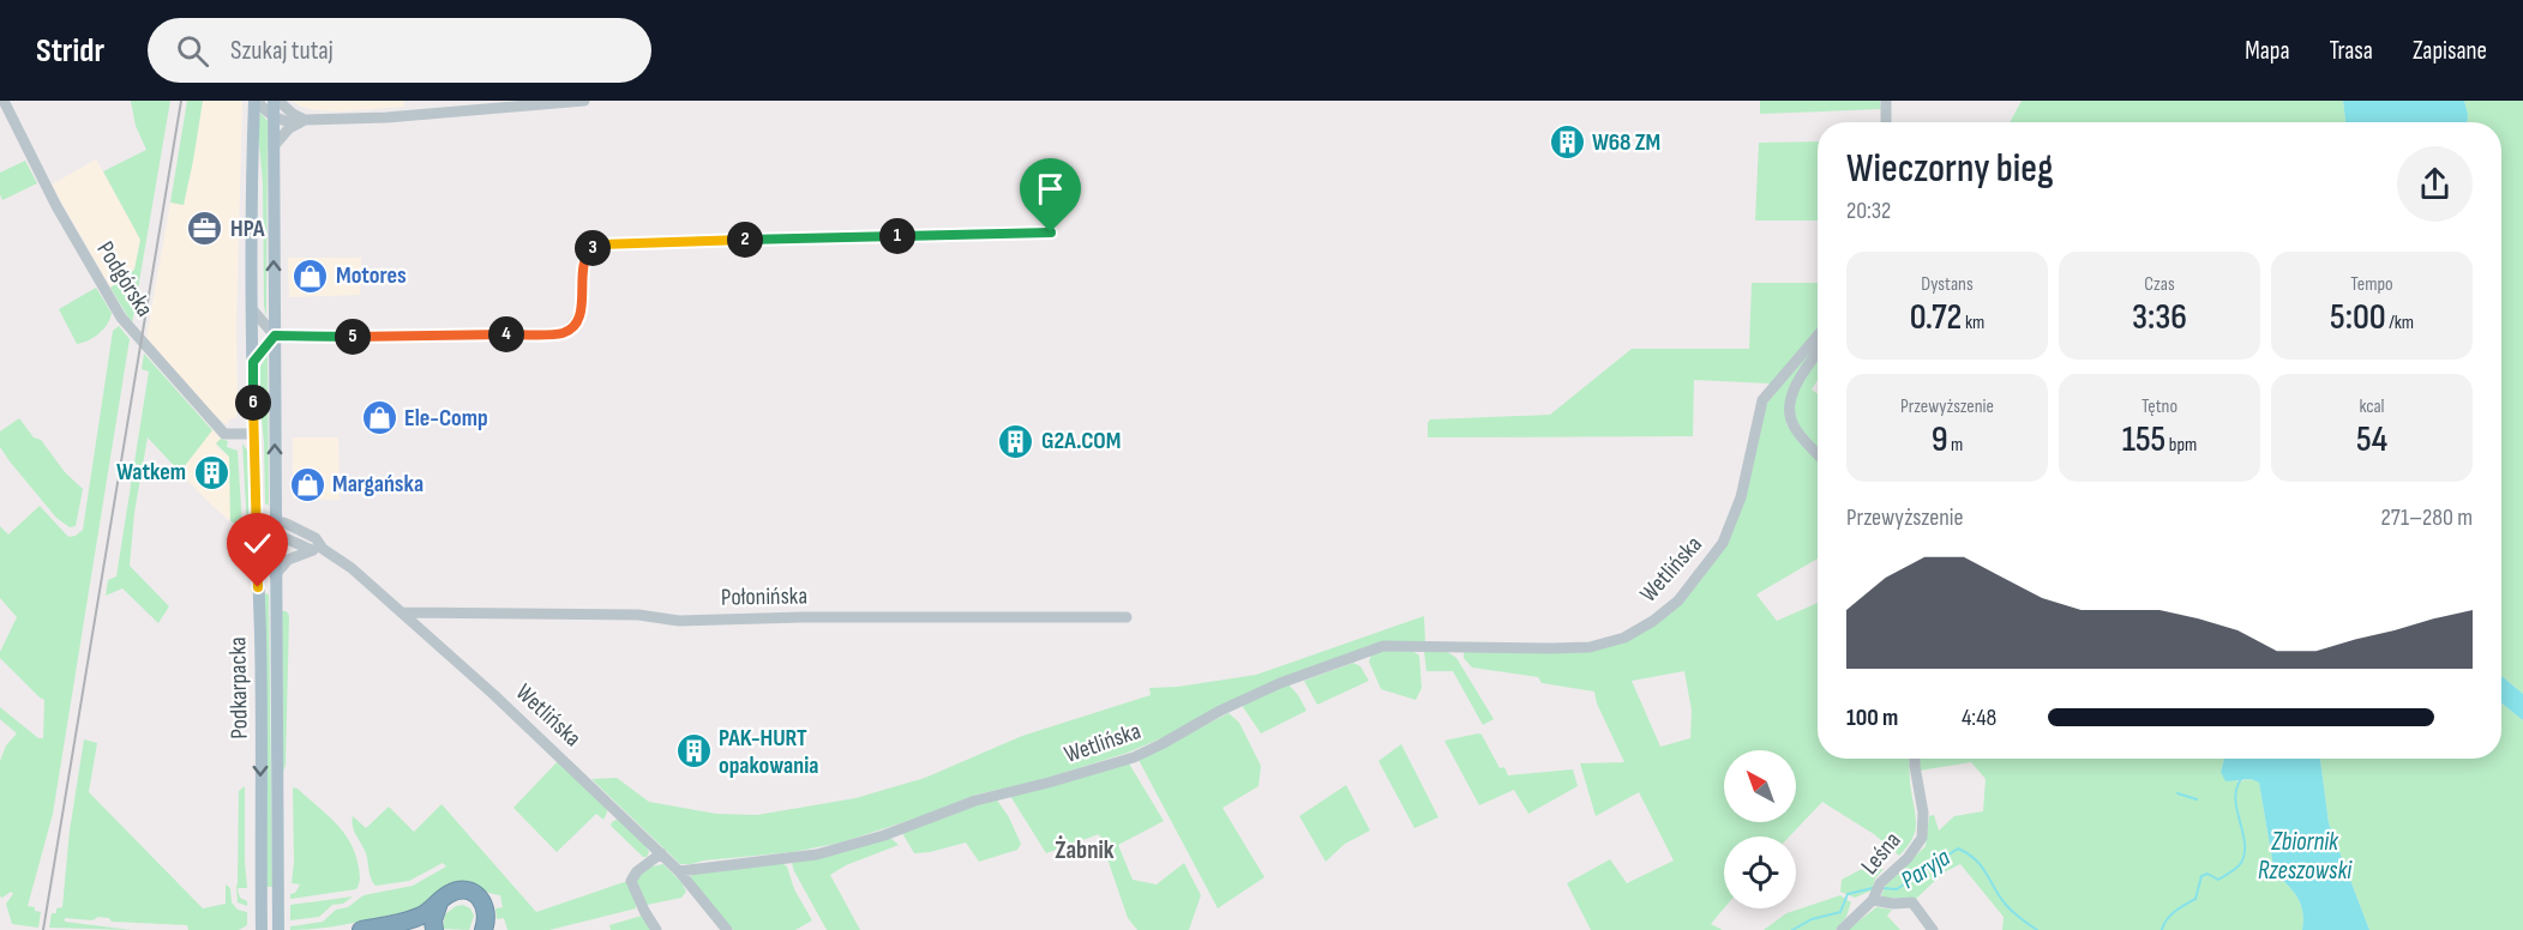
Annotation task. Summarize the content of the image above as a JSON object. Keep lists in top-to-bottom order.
{
  "streets": {
    "main road": ["Podkarpacka"],
    "street": [
      "Podgórska",
      "Wetlińska",
      "Połonińska",
      "Leśna"
    ]
  },
  "crossings": [
    ["Podgórska", "Podkarpacka"],
    ["Wetlińska", "Połonińska"],
    ["Wetlińska", "Podkarpacka"]
  ],
  "districts": ["Żabnik"],
  "water": ["Zbiornik Rzeszowski", "Paryja"],
  "places": {
    "building": [
      "W68 ZM",
      "G2A.COM",
      "Watkem",
      "PAK-HURT opakowania"
    ],
    "office": ["HPA"],
    "shop": ["Motores", "Ele-Comp", "Margańska"]
  },
  "north": "top left",
  "page": {
    "header": "Stridr",
    "search": "Szukaj tutaj",
    "nav": ["Mapa", "Trasa", "Zapisane"],
    "heading": ["Wieczorny bieg", "20:32"],
    "pins": [
      "1",
      "2",
      "3",
      "4",
      "5",
      "6"
    ],
    "stats": [
      ["Dystans", "0.72 km"],
      ["Czas", "3:36"],
      ["Tempo", "5:00 /km"],
      ["Przewyższenie", "9 m"],
      ["Tętno", "155 bpm"],
      ["kcal", "54"]
    ],
    "chart": ["Przewyższenie", "271–280 m"],
    "list": [
      {
        "name": "100 m",
        "note": "4:48"
      }
    ]
  }
}
